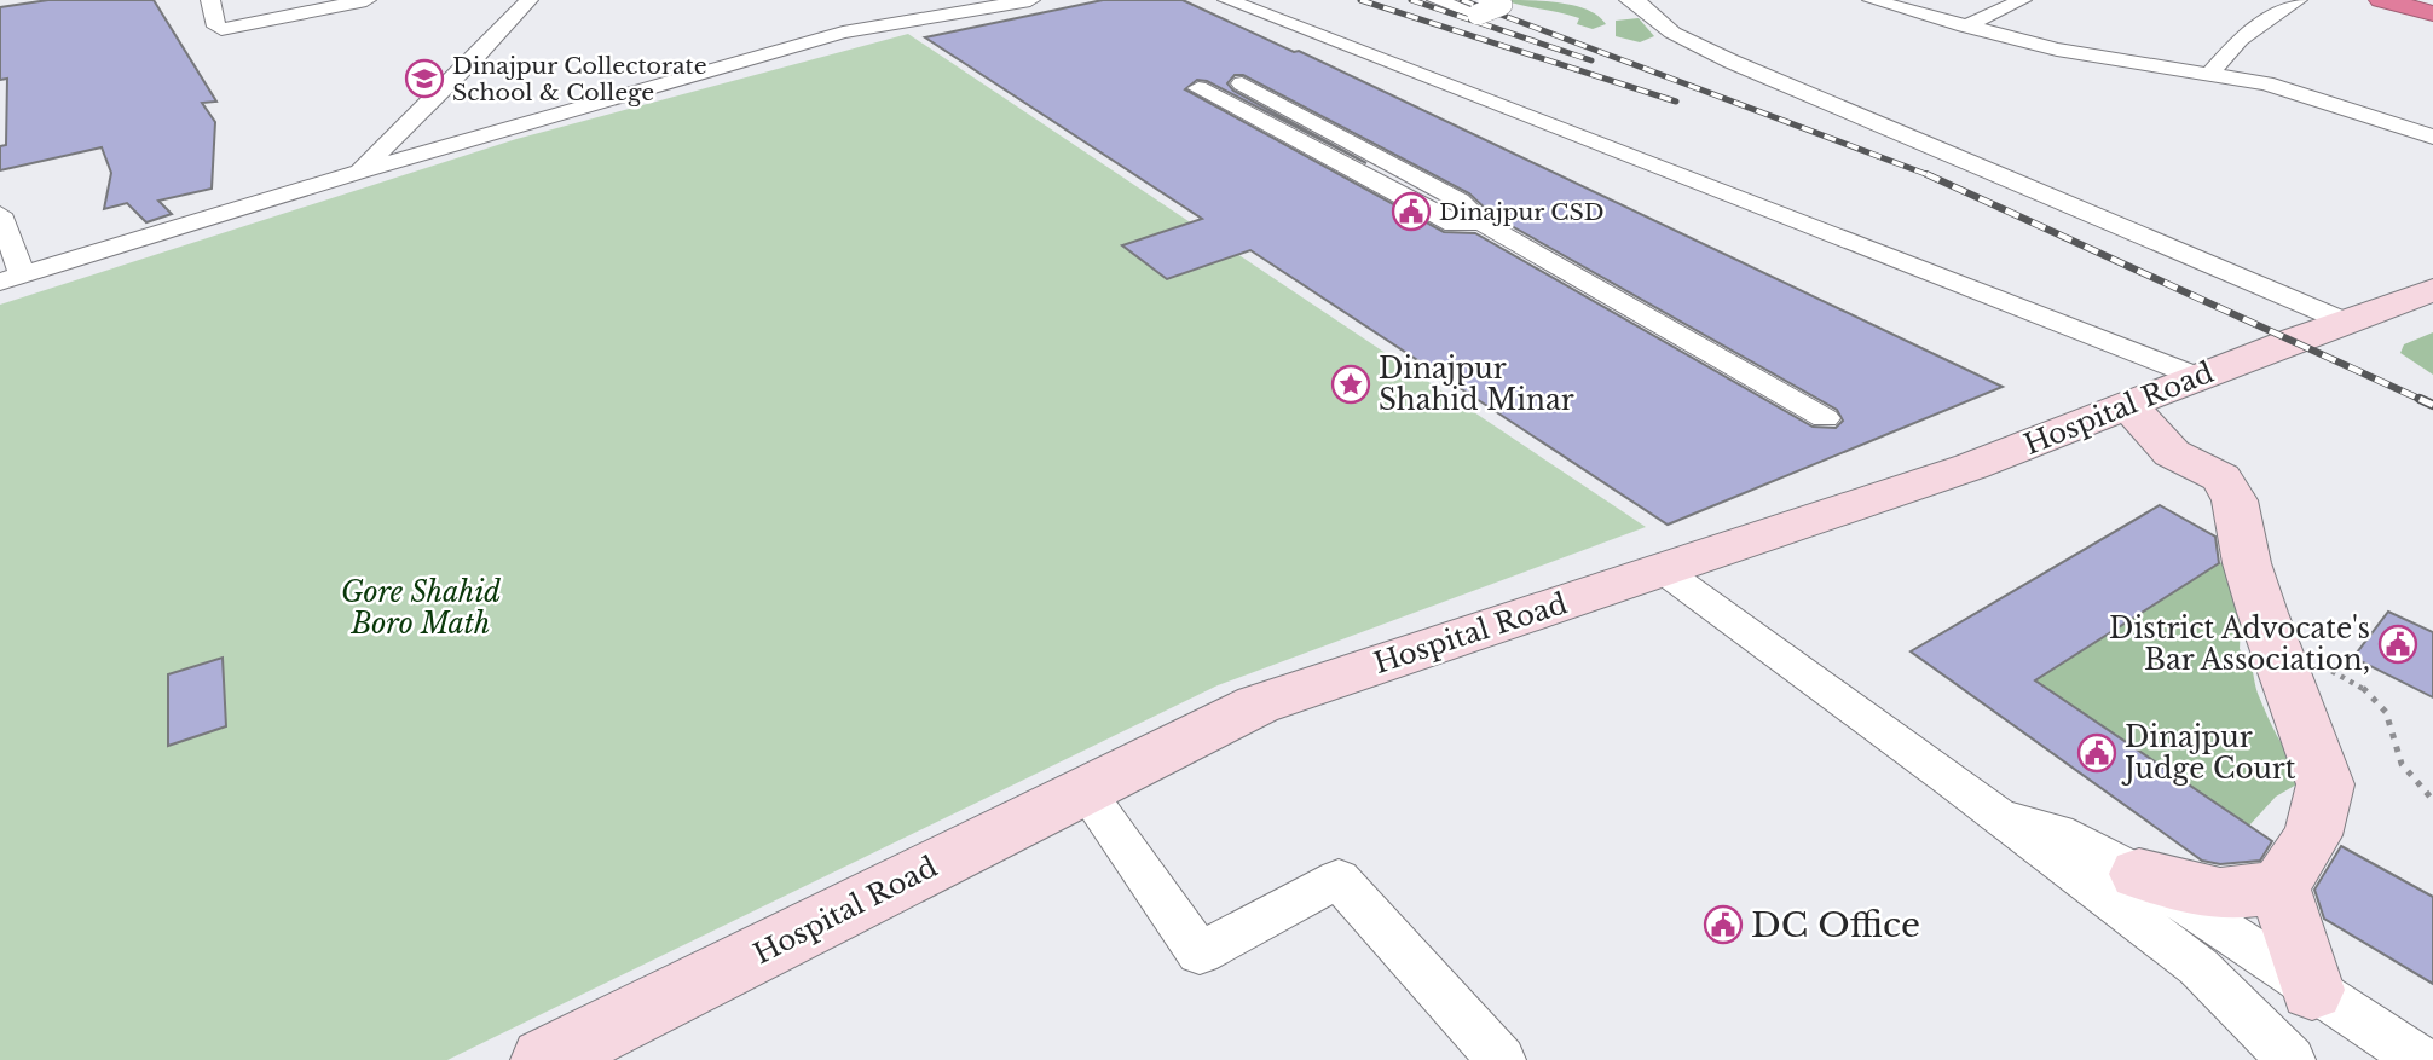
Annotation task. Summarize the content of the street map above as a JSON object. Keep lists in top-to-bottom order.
{
  "streets": {
    "main road": ["Hospital Road"]
  },
  "parks": ["Gore Shahid Boro Math"],
  "places": {
    "school or university": ["Dinajpur Collectorate School & College"],
    "public building": [
      "Dinajpur CSD",
      "District Advocate's Bar Association,",
      "Dinajpur Judge Court",
      "DC Office"
    ],
    "place": ["Dinajpur Shahid Minar"]
  }
}
